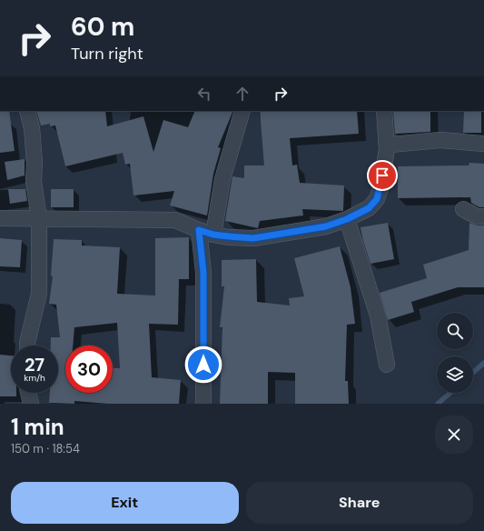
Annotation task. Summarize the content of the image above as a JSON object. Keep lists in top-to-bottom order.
{
  "page": {
    "turn": ["60 m", "Turn right"],
    "speed": "27 km/h",
    "limit": "30",
    "heading": ["1 min", "150 m · 18:54"],
    "buttons": ["Exit", "Share"]
  }
}
